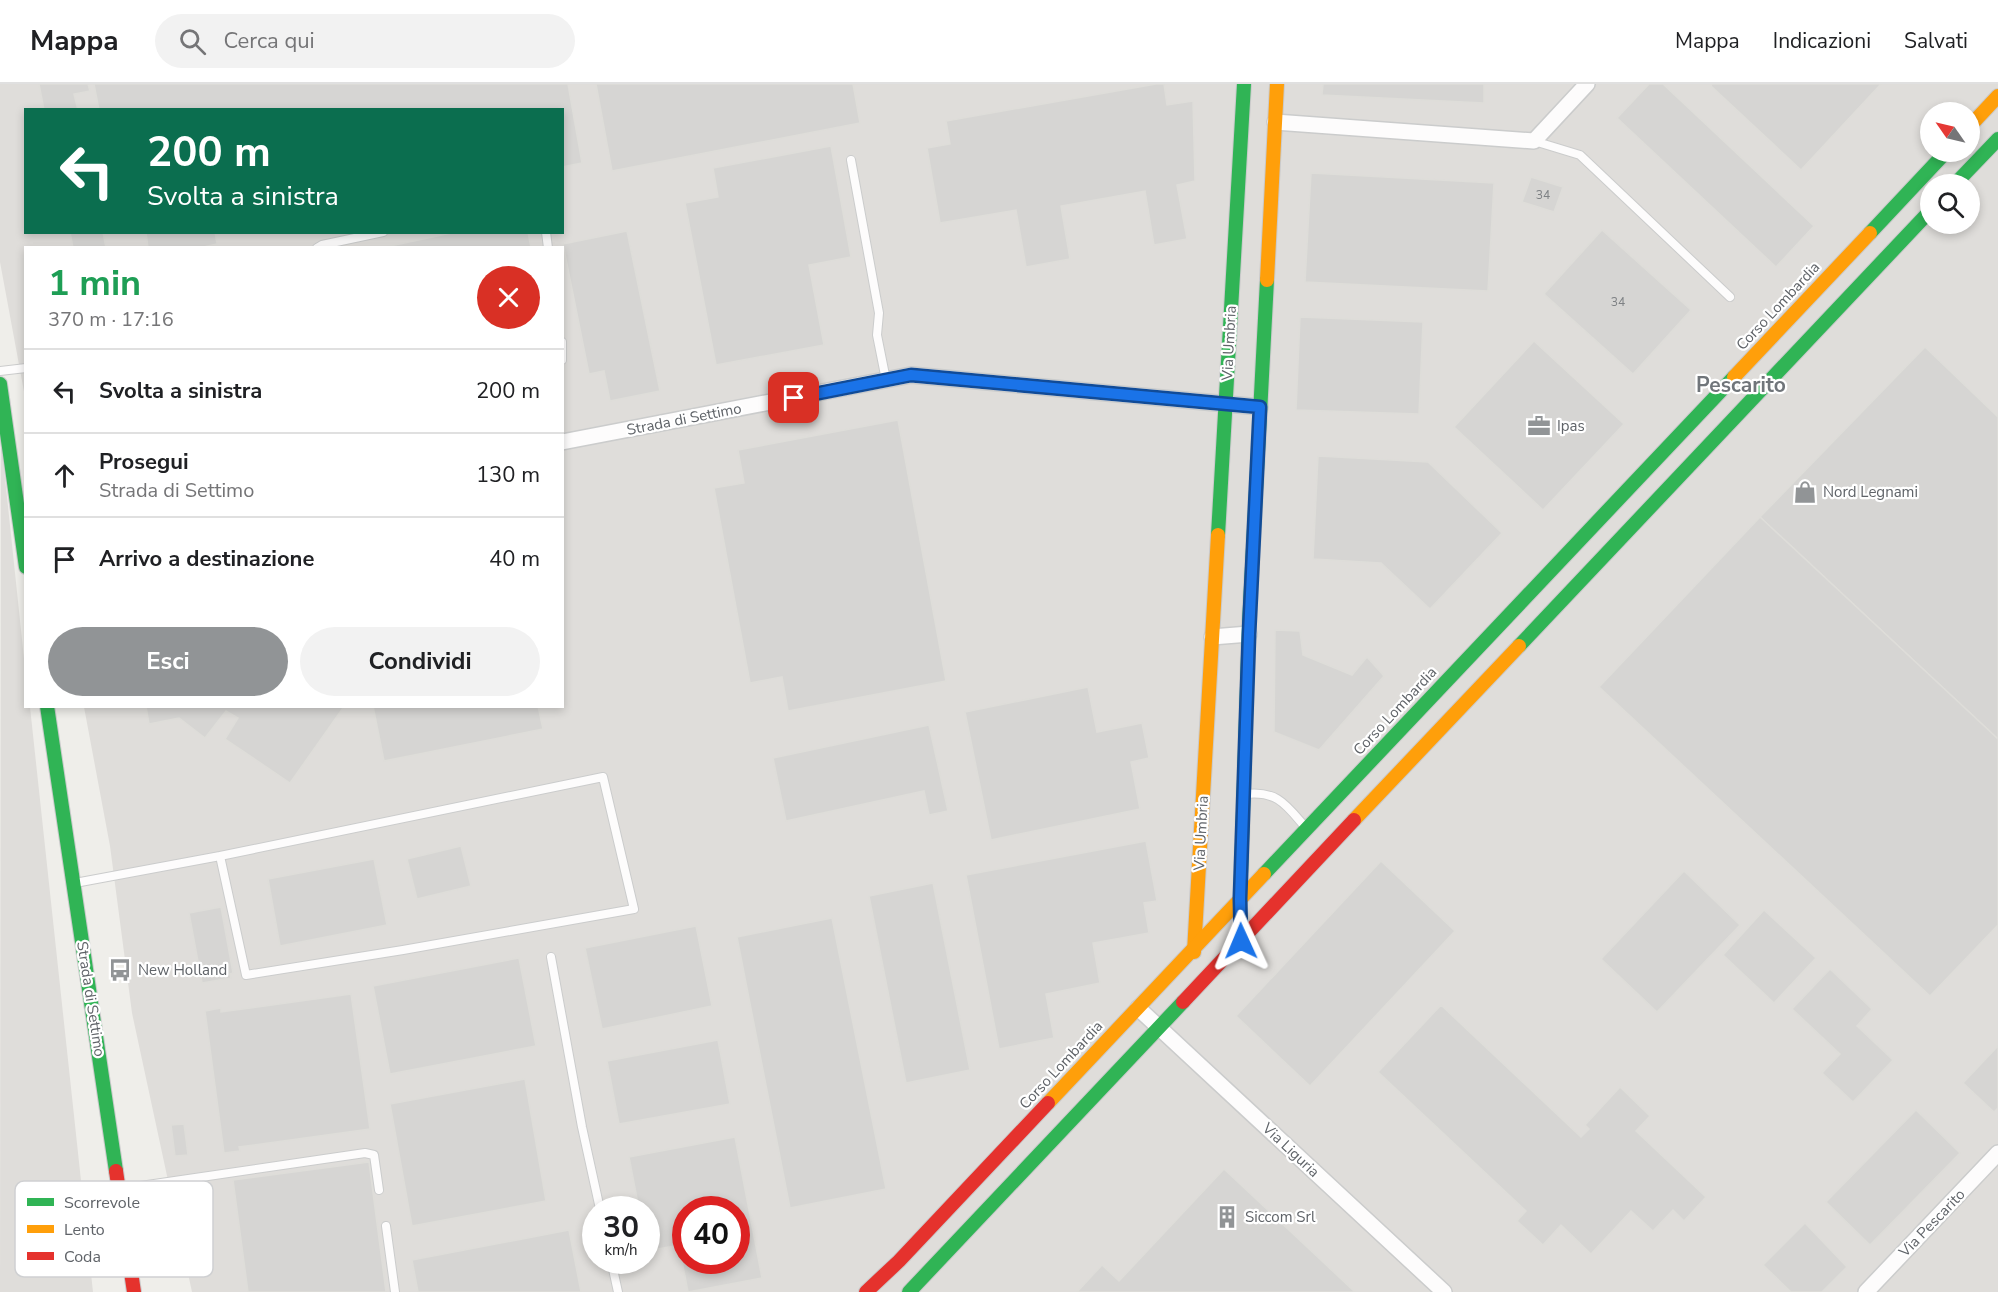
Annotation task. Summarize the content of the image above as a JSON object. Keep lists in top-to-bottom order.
{
  "streets": {
    "street": [
      "Corso Lombardia",
      "Via Umbria",
      "Strada di Settimo",
      "Via Liguria",
      "Via Pescarito"
    ]
  },
  "crossings": [
    ["Corso Lombardia", "Via Umbria"],
    ["Corso Lombardia", "Via Liguria"],
    ["Via Umbria", "Strada di Settimo"]
  ],
  "districts": ["Pescarito"],
  "places": {
    "office": ["Ipas"],
    "shop": ["Nord Legnami"],
    "bus stop": ["New Holland"],
    "building": ["Siccom Srl"]
  },
  "house_numbers": ["34", "34"],
  "legend": ["Scorrevole", "Lento", "Coda"],
  "north": "top left",
  "page": {
    "header": "Mappa",
    "search": "Cerca qui",
    "nav": ["Mappa", "Indicazioni", "Salvati"],
    "turn": ["200 m", "Svolta a sinistra"],
    "heading": ["1 min", "370 m · 17:16"],
    "list": [
      {
        "name": "Svolta a sinistra",
        "value": "200 m"
      },
      {
        "name": "Prosegui",
        "note": "Strada di Settimo",
        "value": "130 m"
      },
      {
        "name": "Arrivo a destinazione",
        "value": "40 m"
      }
    ],
    "buttons": ["Esci", "Condividi"],
    "speed": "30 km/h",
    "limit": "40"
  }
}
